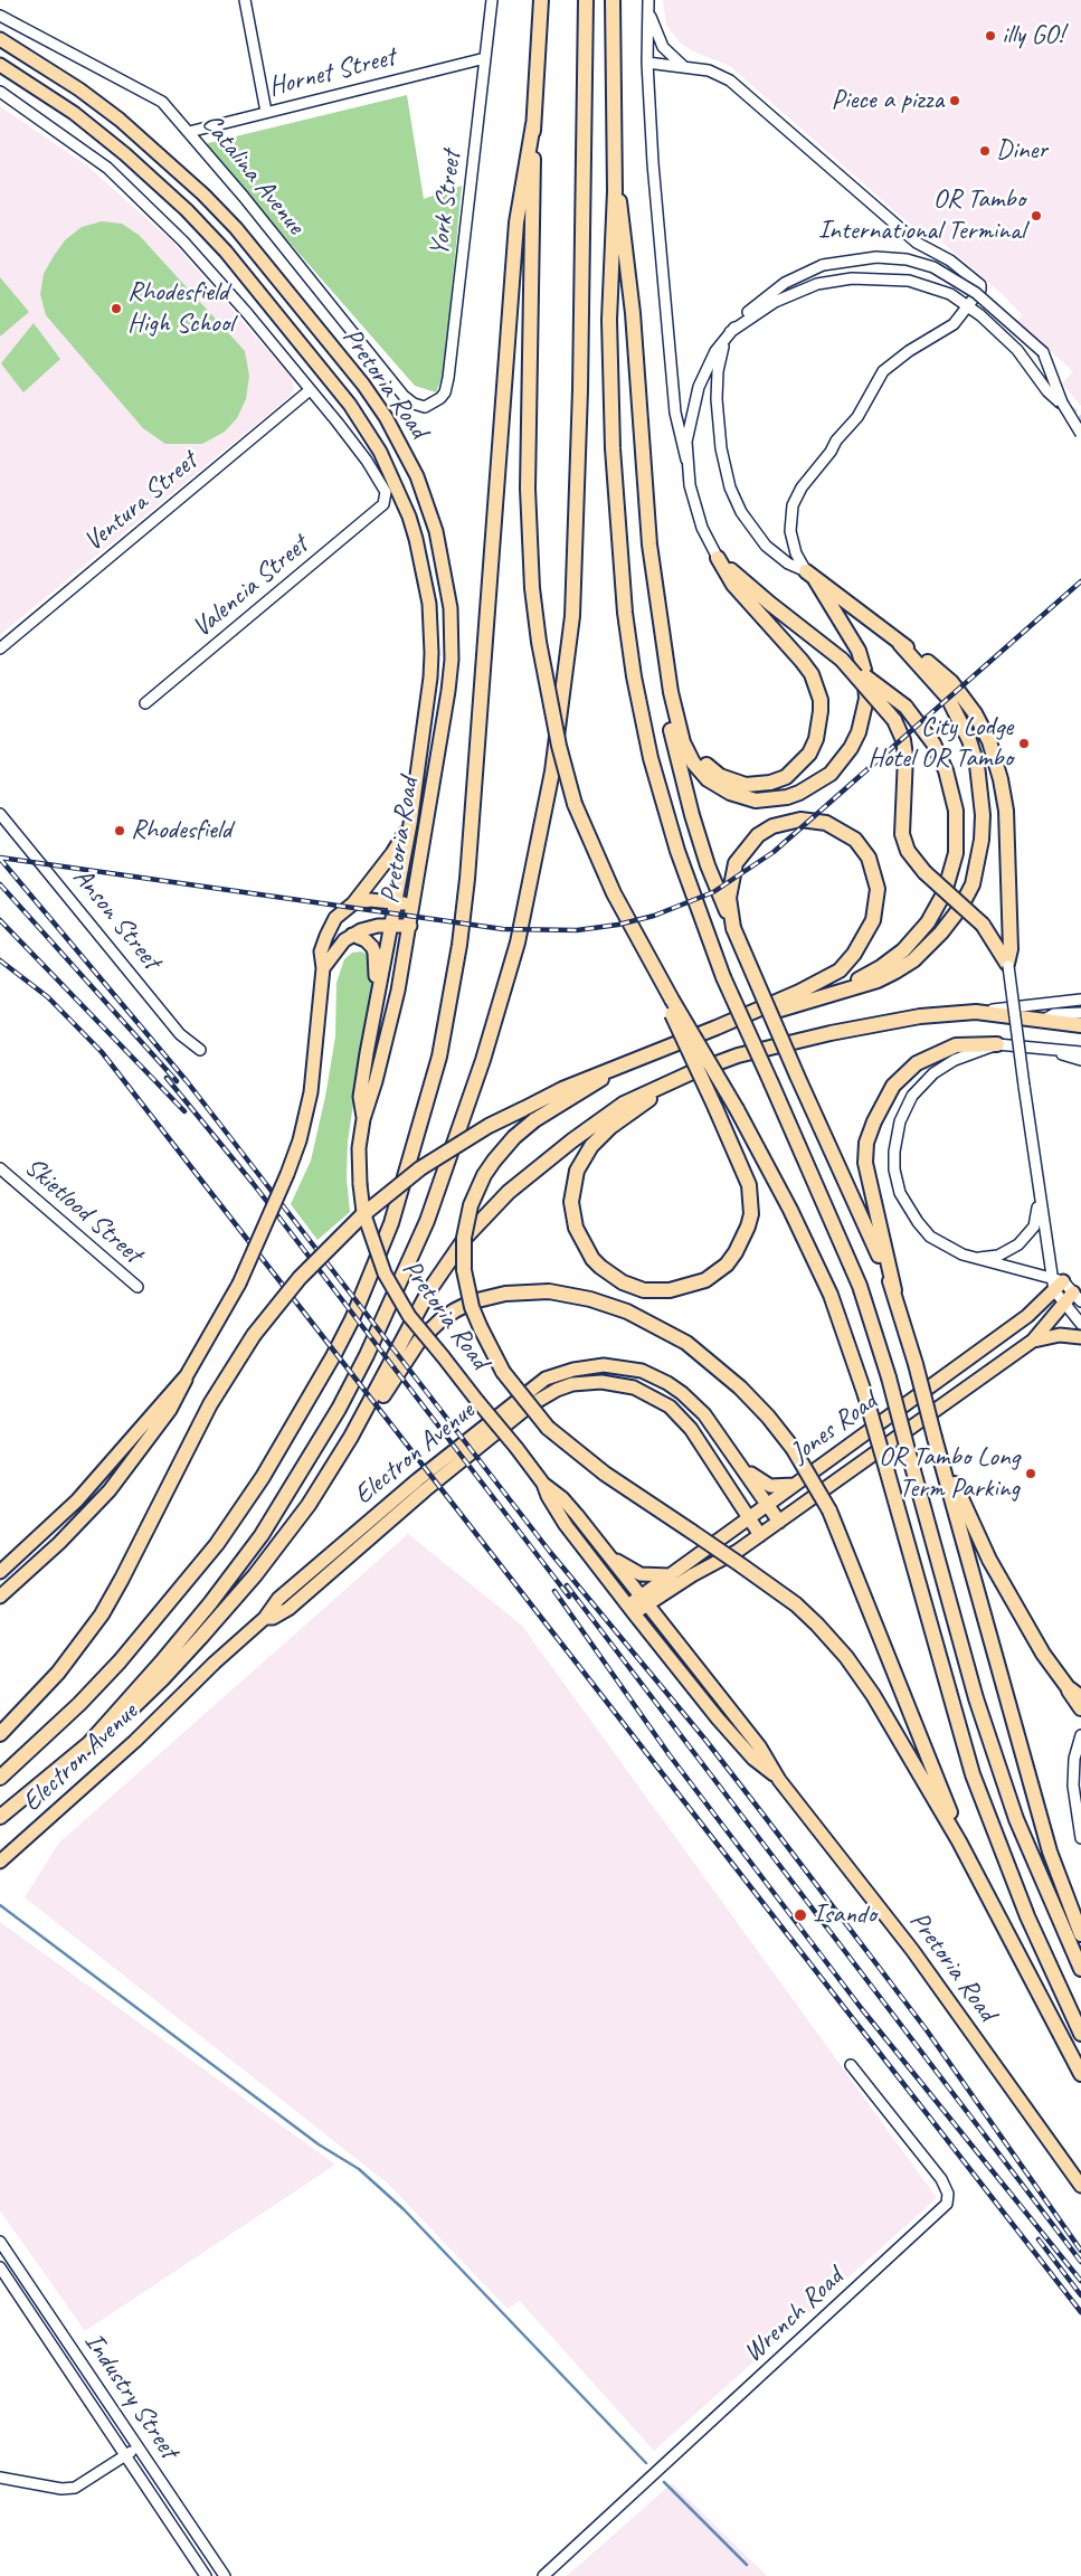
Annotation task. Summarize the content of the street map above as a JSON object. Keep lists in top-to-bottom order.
{
  "streets": {
    "main road": ["Pretoria Road", "Jones Road", "Electron Avenue"],
    "street": [
      "Hornet Street",
      "Catalina Avenue",
      "York Street",
      "Ventura Street",
      "Valencia Street",
      "Anson Street",
      "Skietlood Street",
      "Wrench Road",
      "Industry Street"
    ]
  },
  "crossings": [
    ["Hornet Street", "Catalina Avenue"],
    ["Hornet Street", "York Street"],
    ["Catalina Avenue", "York Street"],
    ["Pretoria Road", "Jones Road"],
    ["Ventura Street", "Valencia Street"],
    ["Jones Road", "Electron Avenue"]
  ],
  "places": [
    "illy GO!",
    "Piece a pizza",
    "Diner",
    "OR Tambo International Terminal",
    "Rhodesfield High School",
    "City Lodge Hotel OR Tambo",
    "Rhodesfield",
    "OR Tambo Long Term Parking",
    "Isando"
  ]
}
